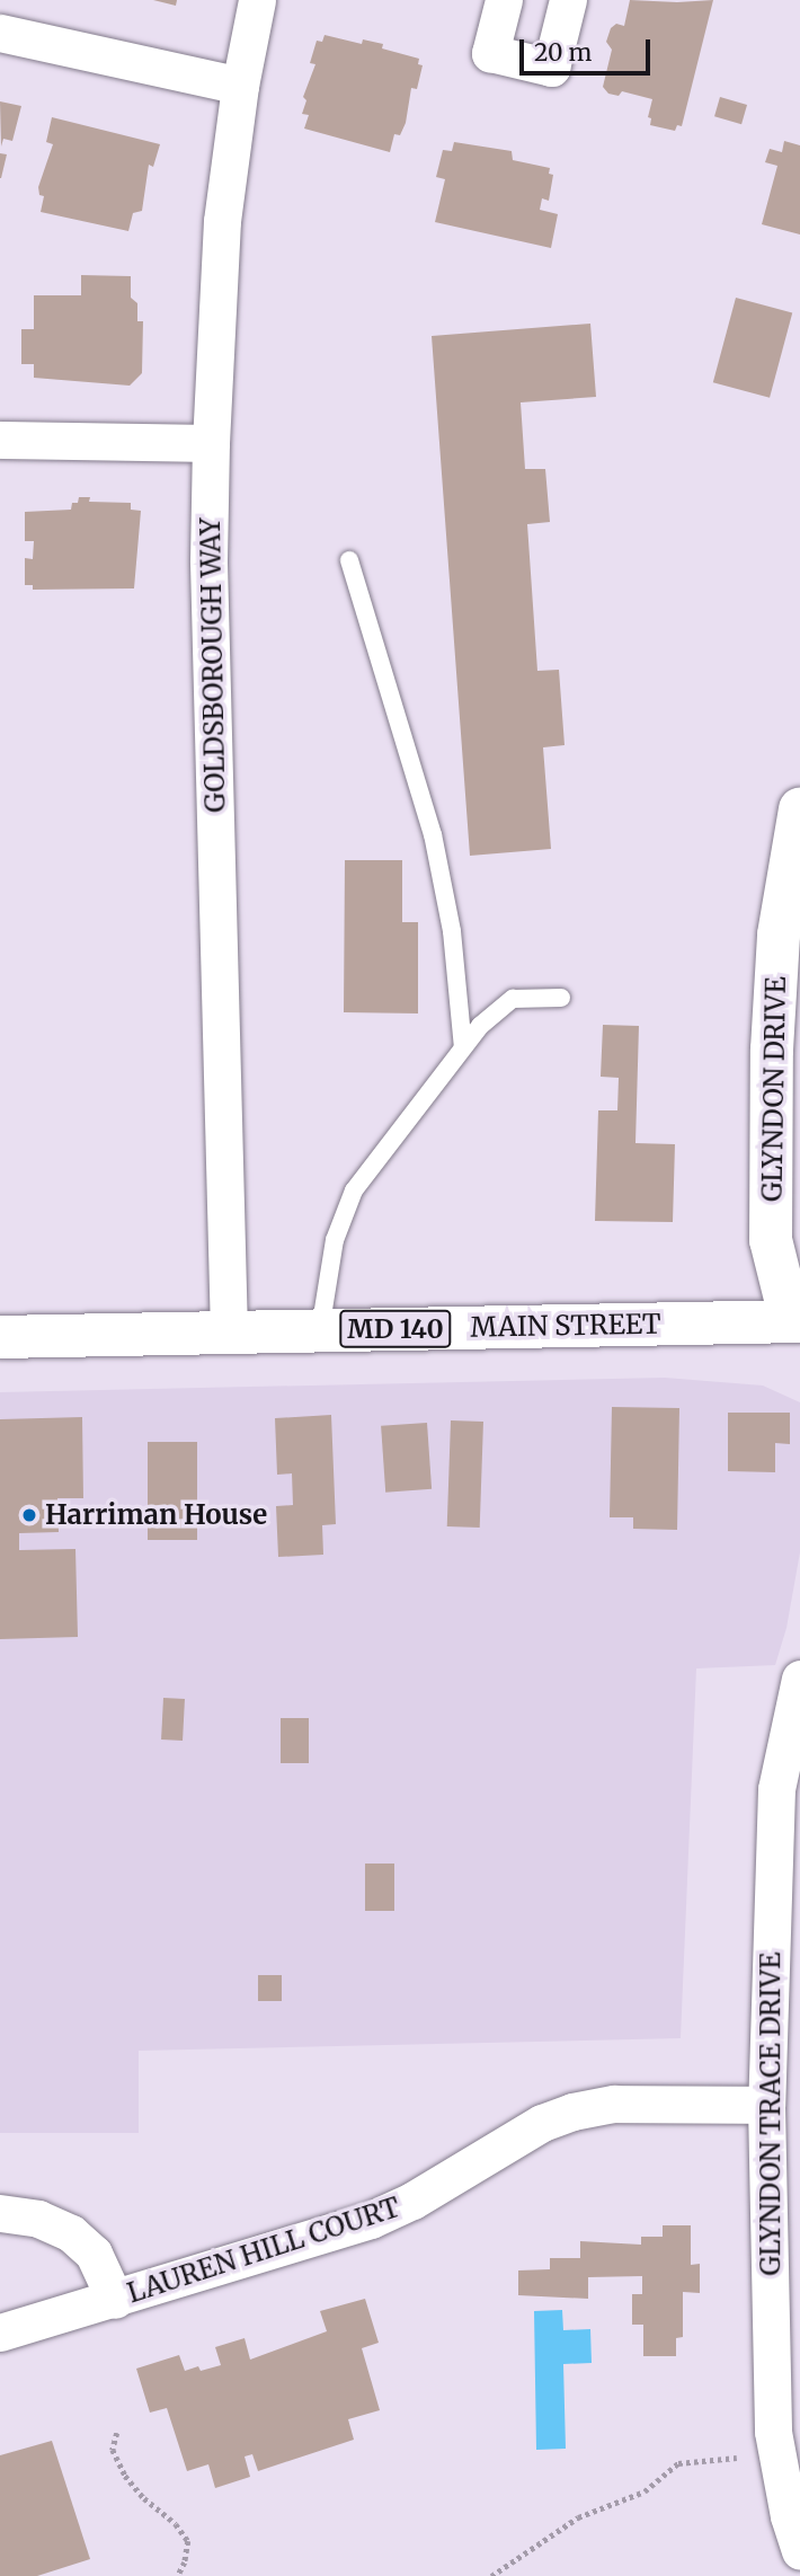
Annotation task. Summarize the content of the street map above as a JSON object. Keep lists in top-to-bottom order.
{
  "streets": {
    "main road": ["GLYNDON DRIVE", "MAIN STREET", "MD 140"],
    "street": ["GOLDSBOROUGH WAY", "GLYNDON TRACE DRIVE", "LAUREN HILL COURT"]
  },
  "crossings": [
    ["GOLDSBOROUGH WAY", "MAIN STREET"],
    ["GLYNDON DRIVE", "MAIN STREET"],
    ["GLYNDON TRACE DRIVE", "LAUREN HILL COURT"]
  ],
  "places": ["Harriman House"],
  "scale_bar": "20 m"
}
